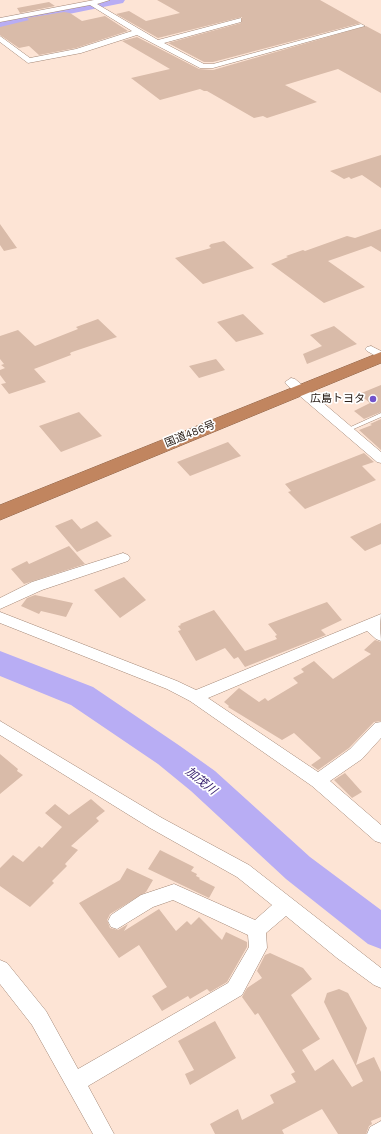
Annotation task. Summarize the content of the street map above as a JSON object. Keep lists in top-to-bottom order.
{
  "streets": {
    "highway": ["国道486号"]
  },
  "water": ["加茂川"],
  "places": ["広島トヨタ"]
}
